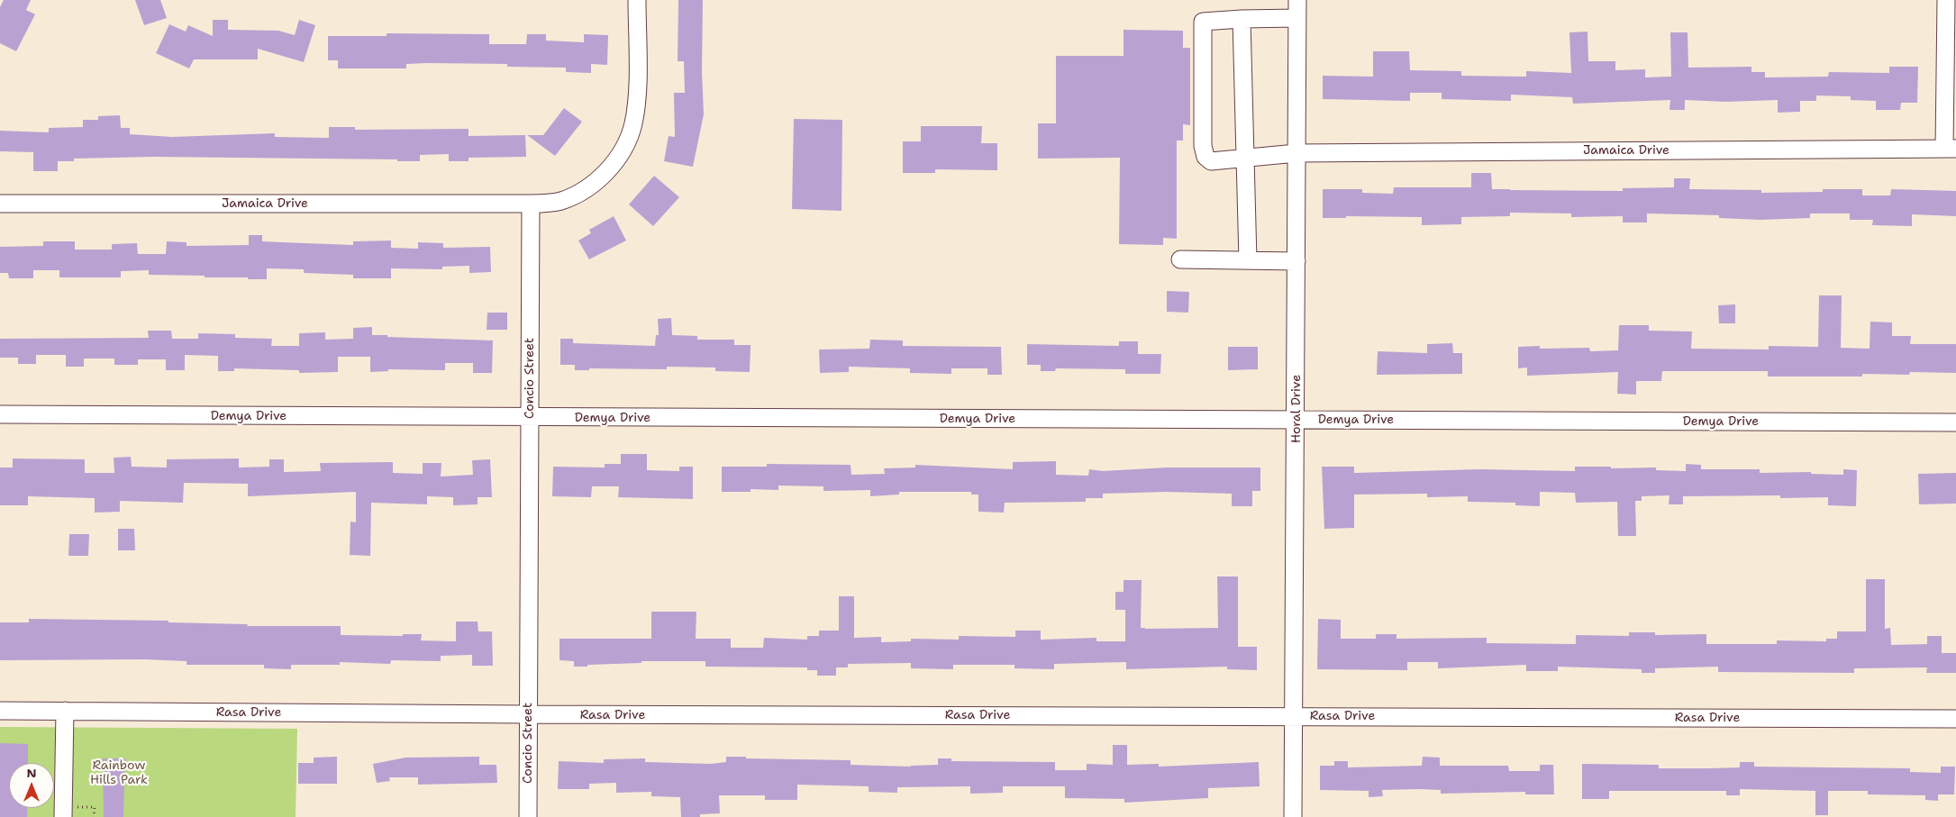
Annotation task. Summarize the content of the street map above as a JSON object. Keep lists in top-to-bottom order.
{
  "streets": {
    "street": [
      "Jamaica Drive",
      "Concio Street",
      "Horal Drive",
      "Demya Drive",
      "Rasa Drive"
    ]
  },
  "crossings": [
    ["Jamaica Drive", "Concio Street"],
    ["Jamaica Drive", "Horal Drive"],
    ["Concio Street", "Demya Drive"],
    ["Concio Street", "Rasa Drive"],
    ["Horal Drive", "Demya Drive"],
    ["Horal Drive", "Rasa Drive"]
  ],
  "parks": ["Rainbow Hills Park"],
  "north": "top"
}
